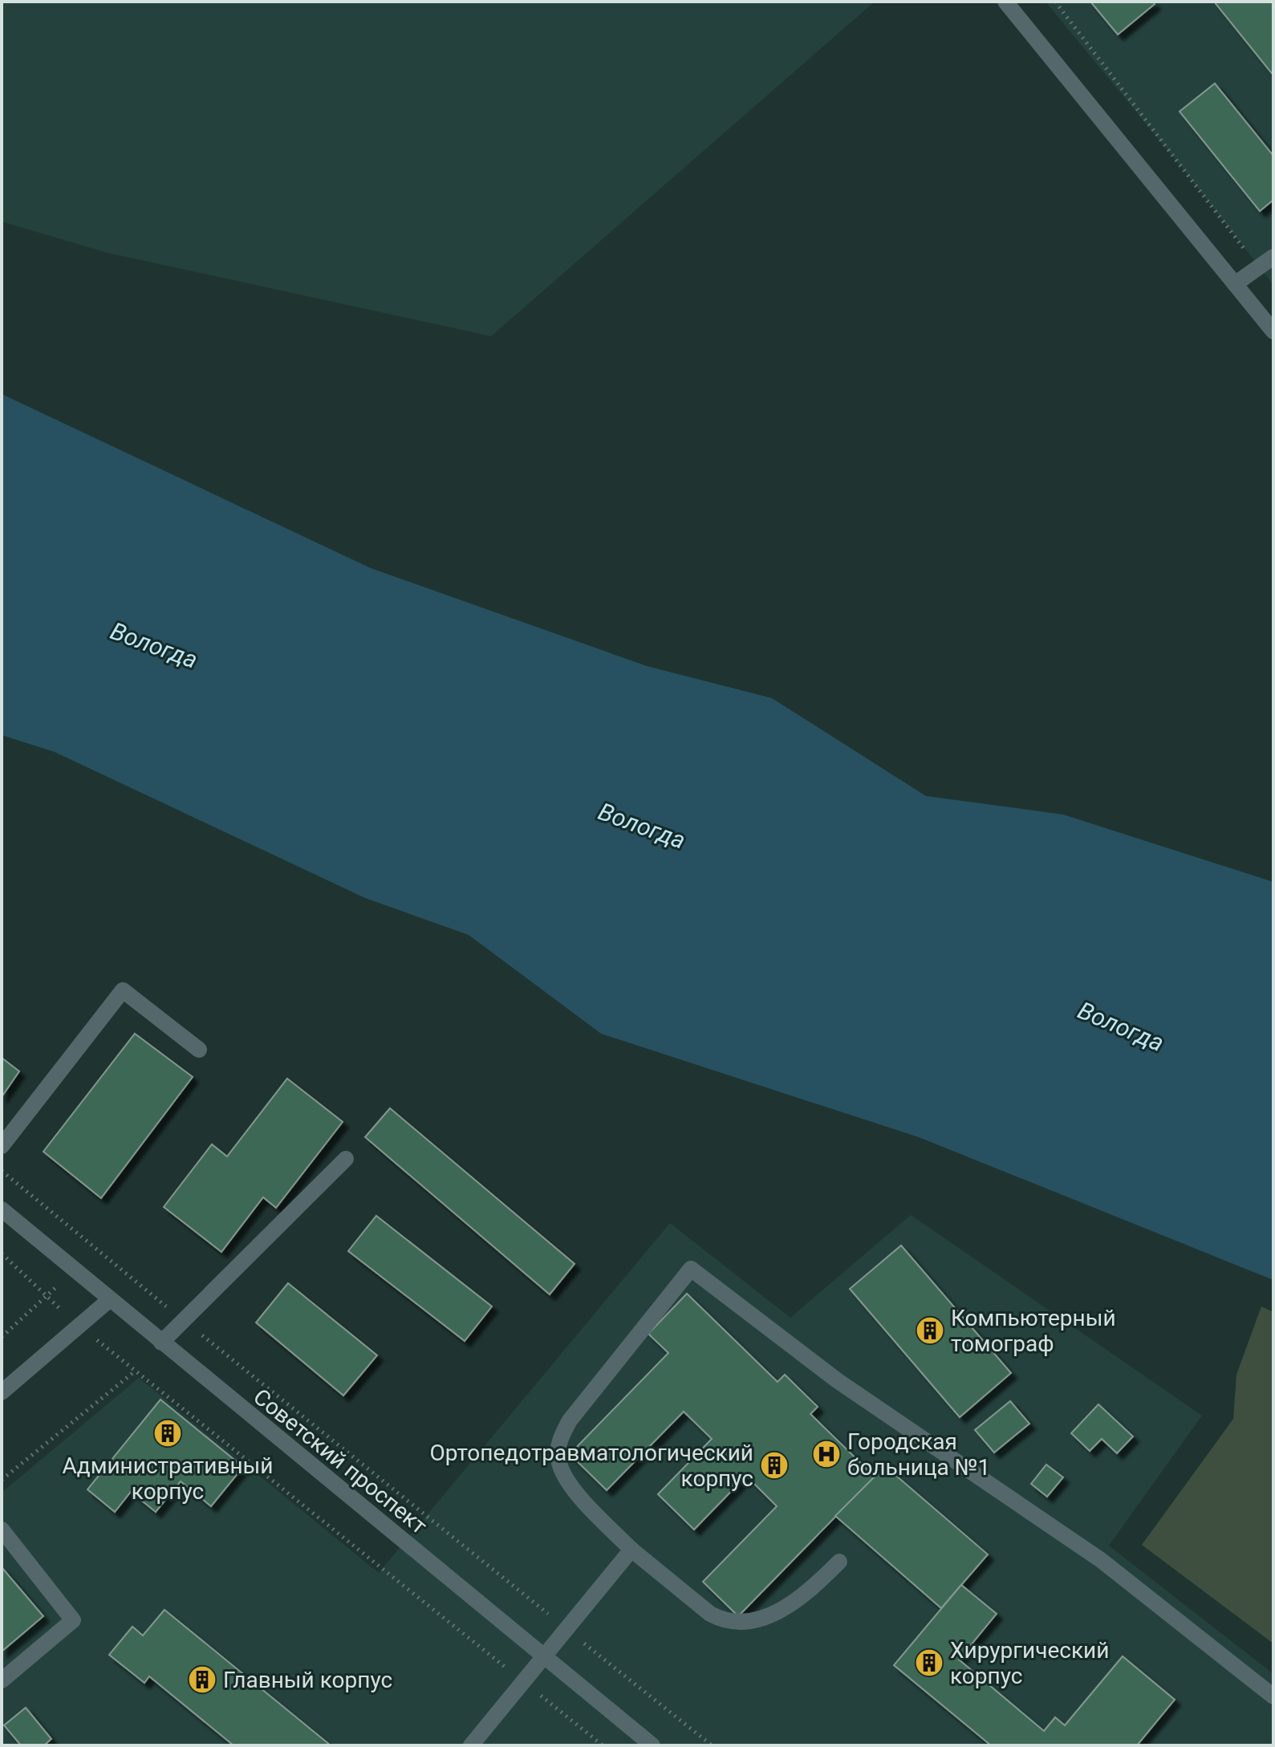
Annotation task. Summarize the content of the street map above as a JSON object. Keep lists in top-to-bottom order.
{
  "streets": {
    "street": ["Советский проспект"]
  },
  "water": ["Вологда"],
  "places": {
    "building": [
      "Компьютерный томограф",
      "Административный корпус",
      "Ортопедотравматологический корпус",
      "Хирургический корпус",
      "Главный корпус"
    ],
    "hospital": ["Городская больница №1"]
  }
}
